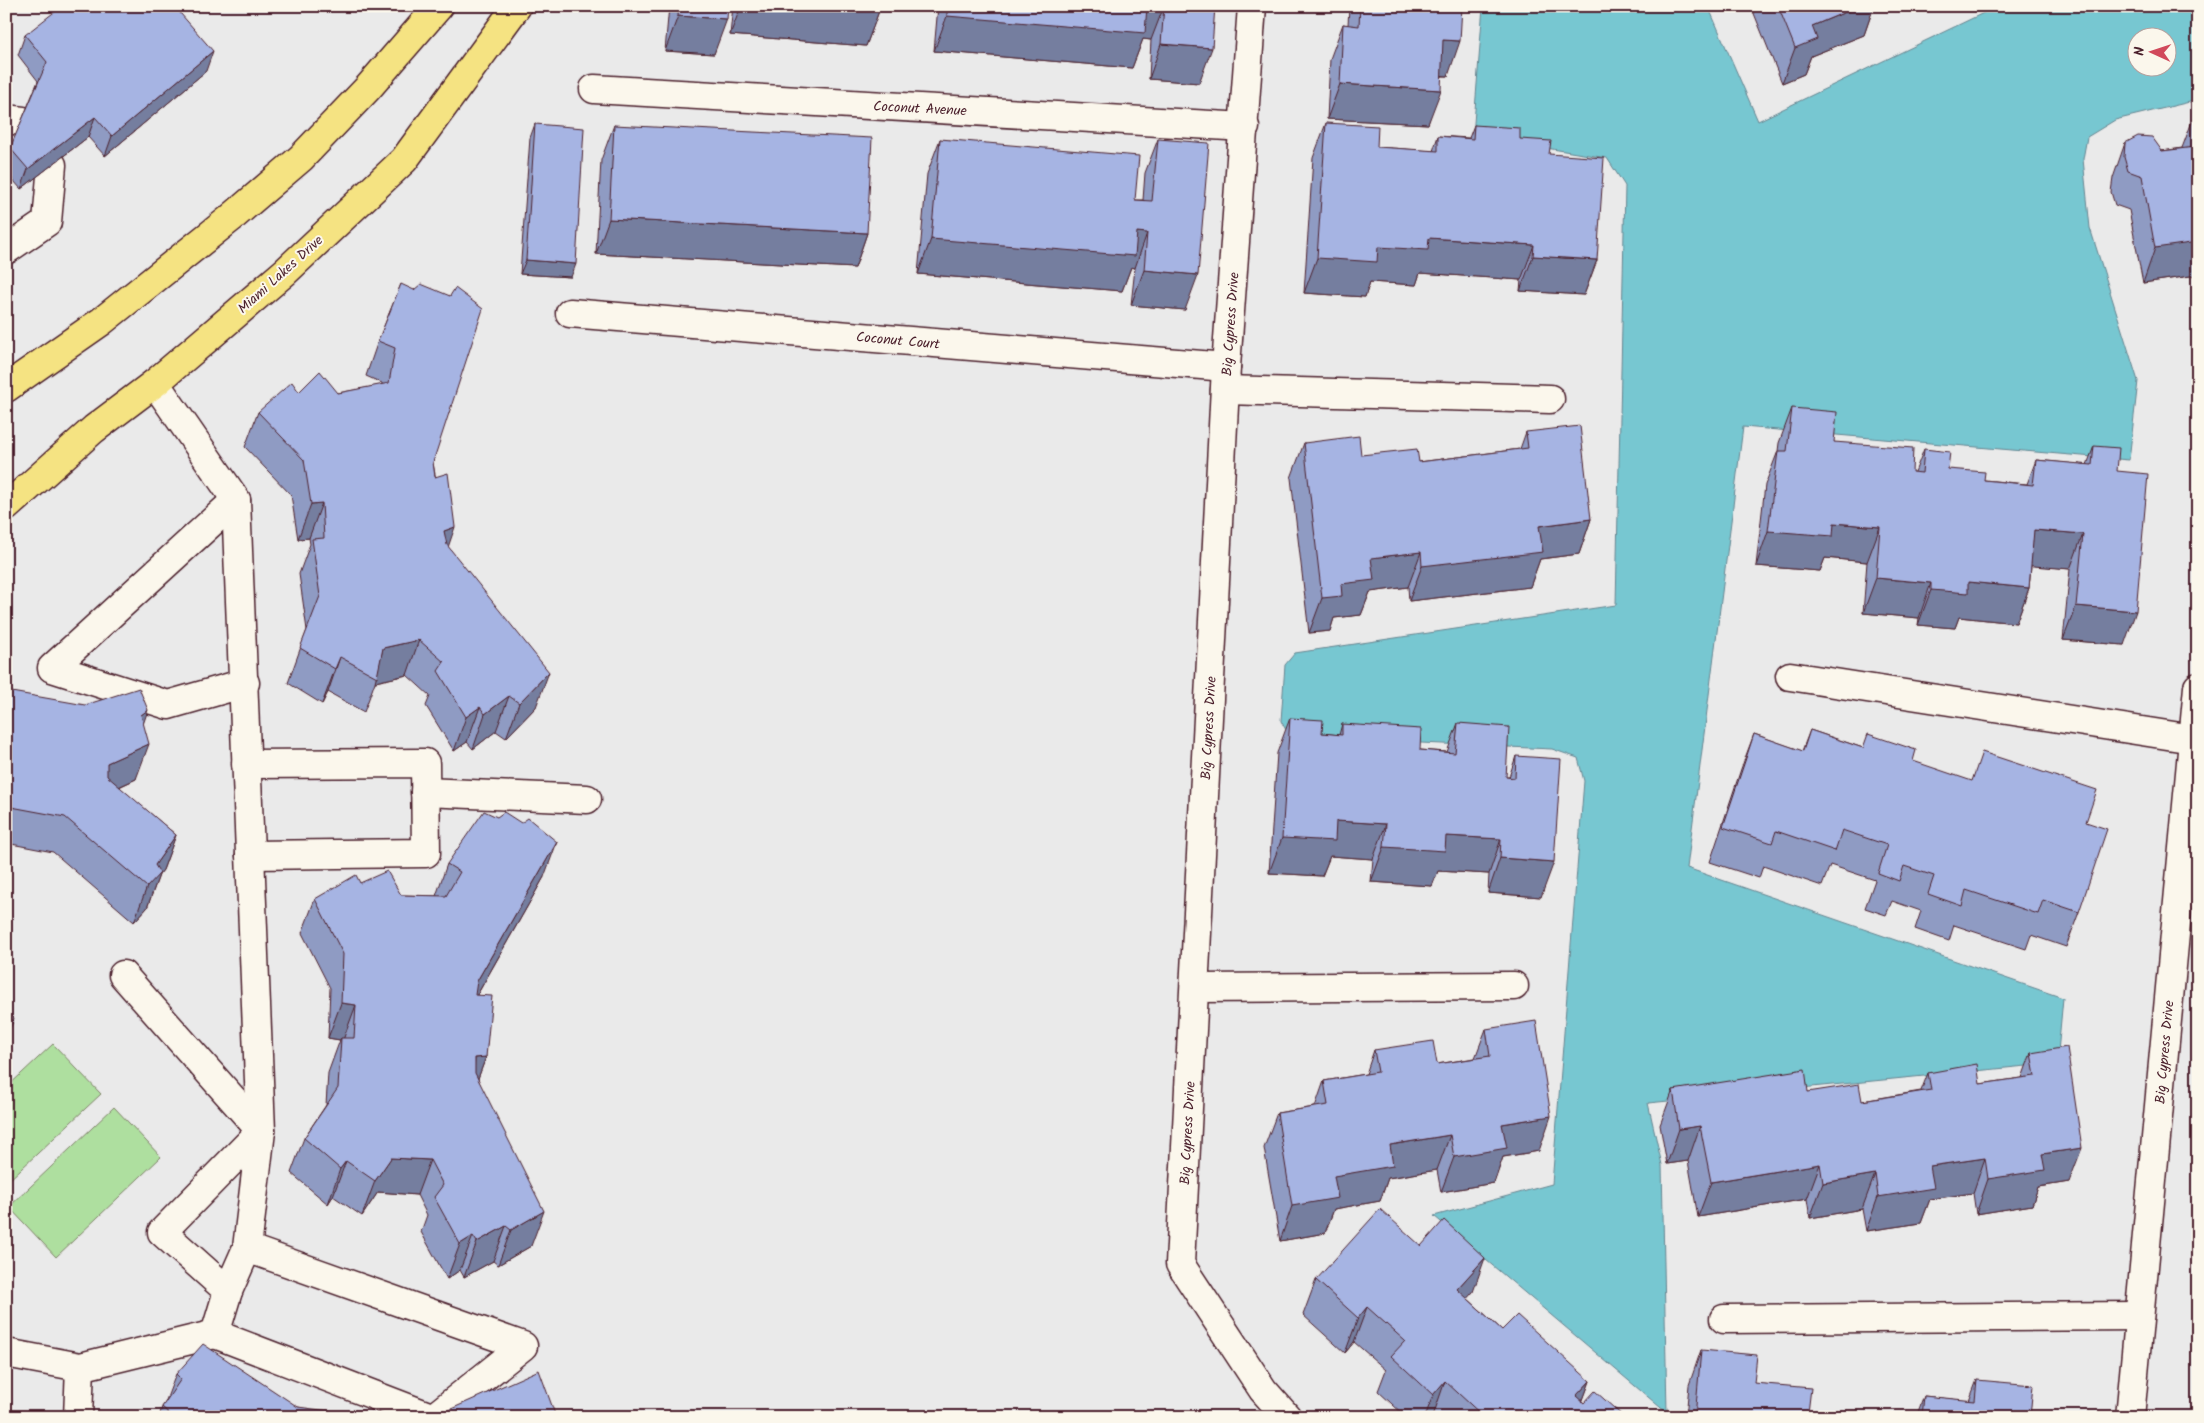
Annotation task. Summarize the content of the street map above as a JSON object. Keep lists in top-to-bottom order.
{
  "streets": {
    "main road": ["Miami Lakes Drive"],
    "street": ["Coconut Avenue", "Big Cypress Drive", "Coconut Court"]
  },
  "crossings": [
    ["Coconut Avenue", "Big Cypress Drive"],
    ["Big Cypress Drive", "Coconut Court"]
  ],
  "north": "left"
}
